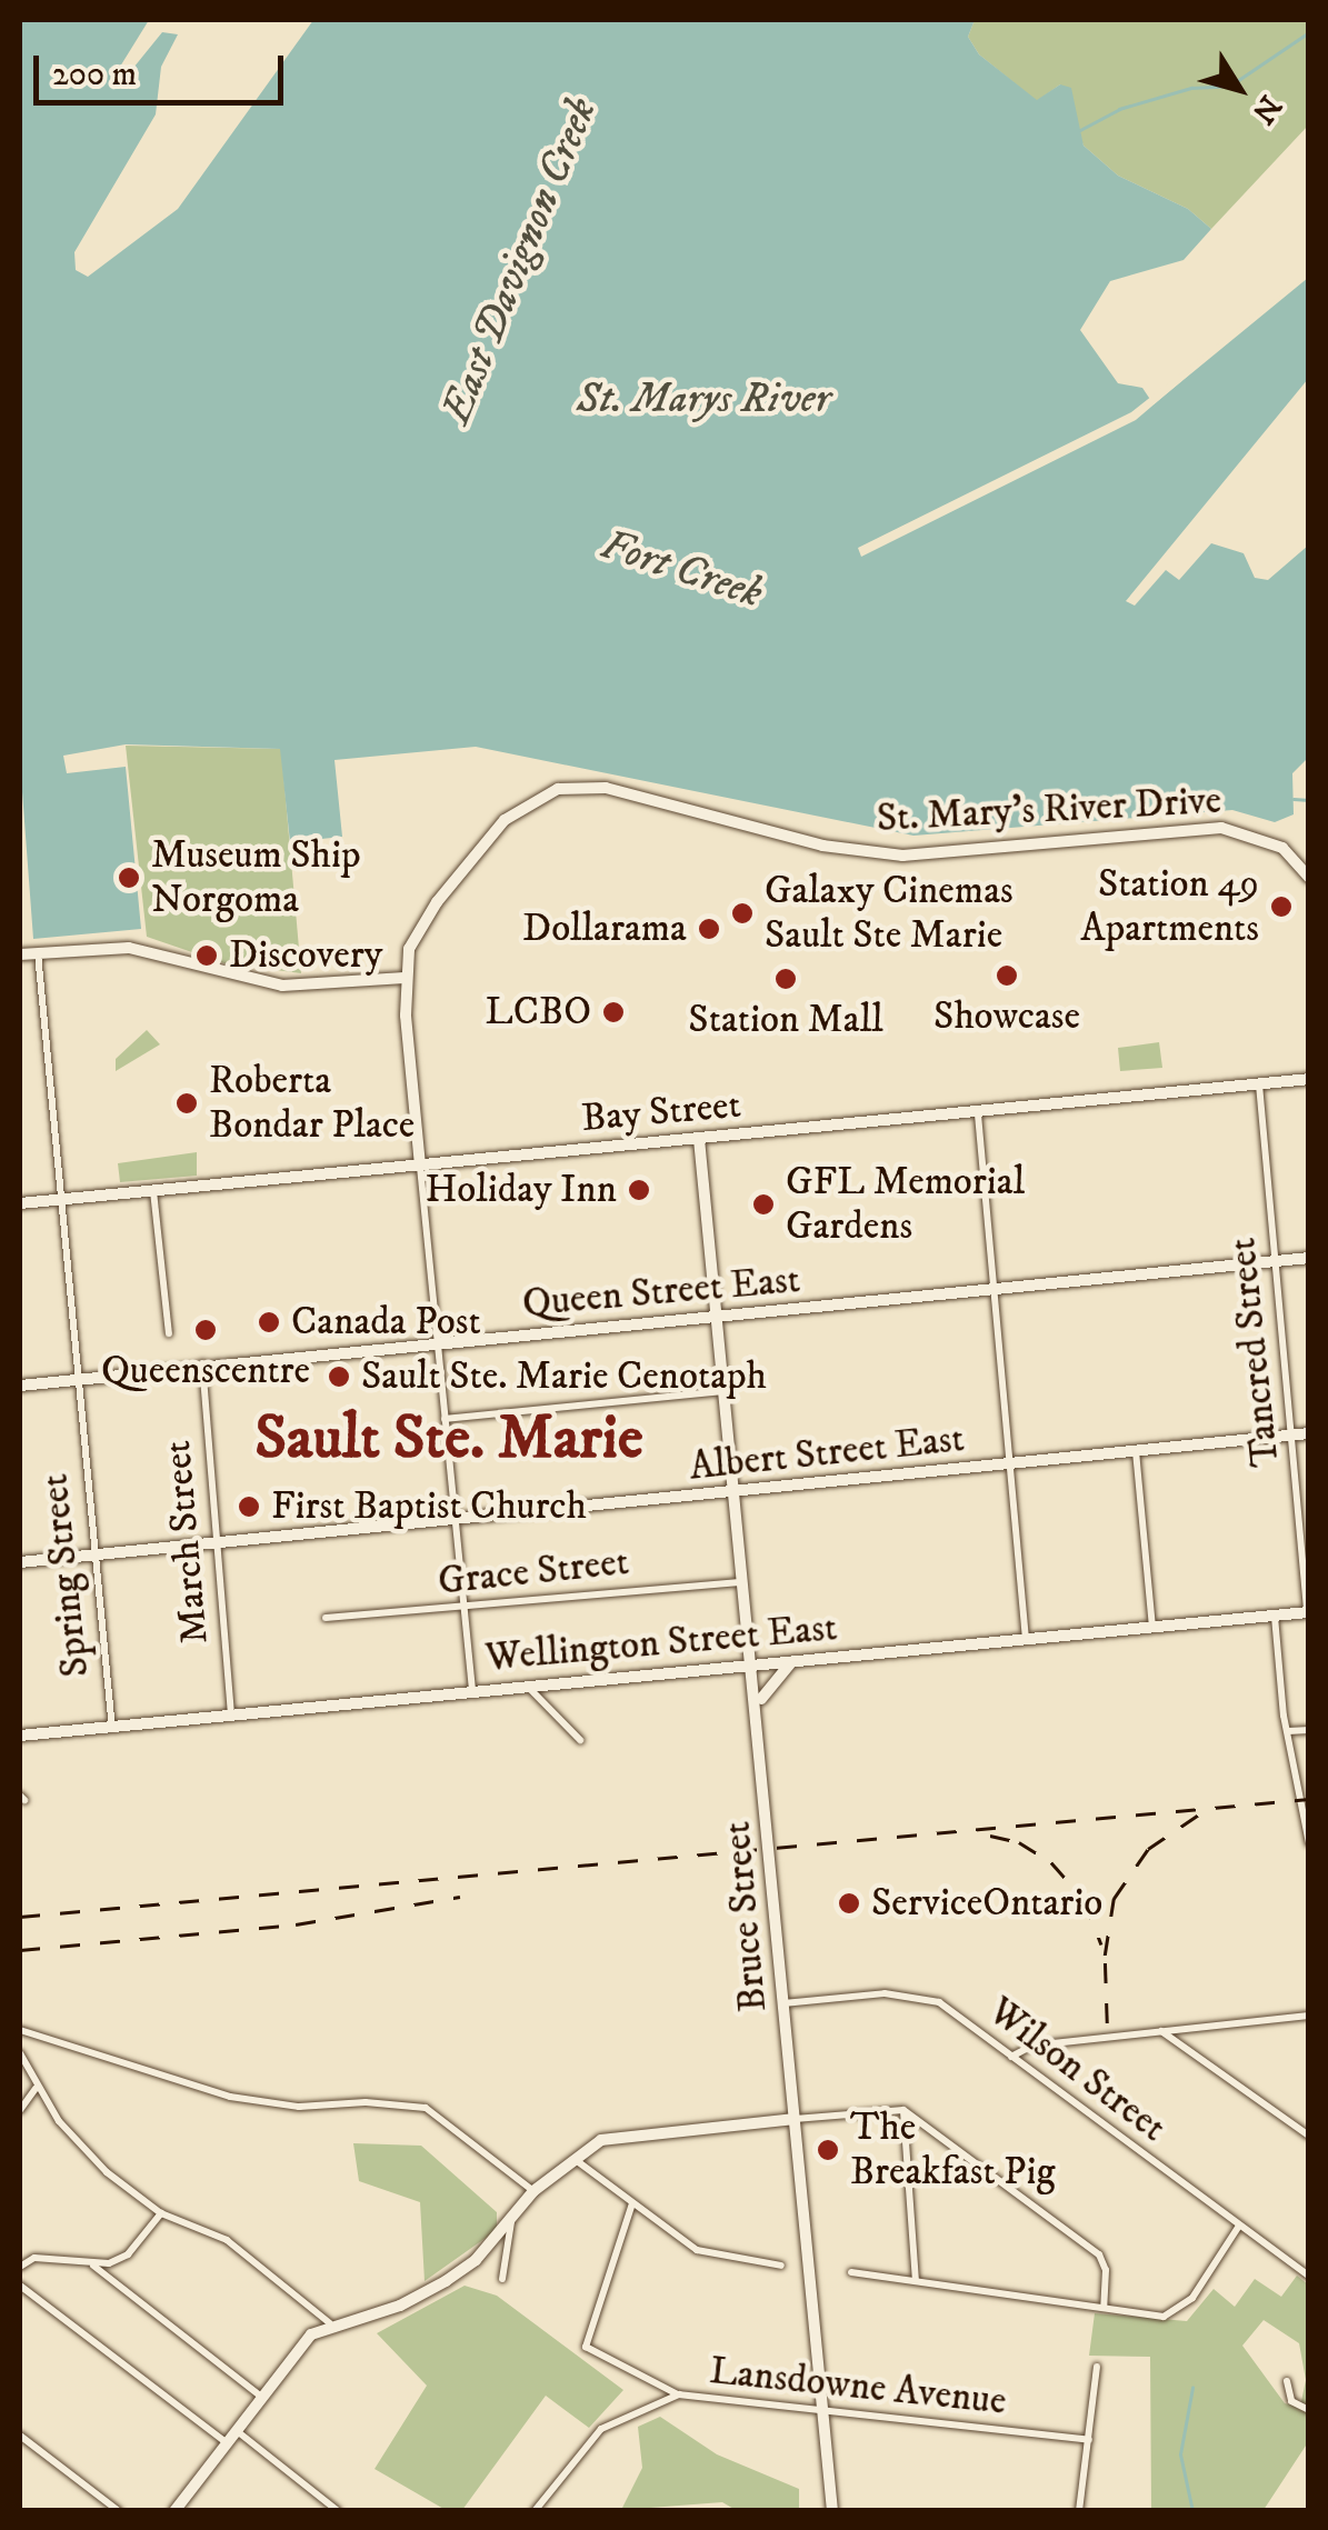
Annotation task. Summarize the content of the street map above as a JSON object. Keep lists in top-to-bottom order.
{
  "streets": {
    "main road": [
      "St. Mary's River Drive",
      "Bay Street",
      "Queen Street East",
      "Albert Street East",
      "Wellington Street East",
      "Bruce Street"
    ],
    "street": [
      "Tancred Street",
      "March Street",
      "Grace Street",
      "Spring Street",
      "Wilson Street",
      "Lansdowne Avenue"
    ]
  },
  "crossings": [
    ["St. Mary's River Drive", "Bay Street"],
    ["Bay Street", "Tancred Street"],
    ["Bay Street", "Spring Street"],
    ["Bay Street", "Bruce Street"],
    ["Queen Street East", "Tancred Street"],
    ["Queen Street East", "March Street"],
    ["Queen Street East", "Spring Street"],
    ["Queen Street East", "Bruce Street"],
    ["Tancred Street", "Albert Street East"],
    ["Tancred Street", "Wellington Street East"],
    ["Albert Street East", "March Street"],
    ["Albert Street East", "Spring Street"],
    ["Albert Street East", "Bruce Street"],
    ["March Street", "Wellington Street East"],
    ["Grace Street", "Bruce Street"],
    ["Spring Street", "Wellington Street East"],
    ["Wellington Street East", "Bruce Street"],
    ["Bruce Street", "Wilson Street"],
    ["Bruce Street", "Lansdowne Avenue"]
  ],
  "districts": ["Sault Ste. Marie"],
  "water": ["East Davignon Creek", "St. Marys River", "Fort Creek"],
  "places": [
    "Museum Ship Norgoma",
    "Station 49 Apartments",
    "Galaxy Cinemas Sault Ste Marie",
    "Dollarama",
    "Discovery",
    "Showcase",
    "Station Mall",
    "LCBO",
    "Roberta Bondar Place",
    "Holiday Inn",
    "GFL Memorial Gardens",
    "Canada Post",
    "Queenscentre",
    "Sault Ste. Marie Cenotaph",
    "First Baptist Church",
    "ServiceOntario",
    "The Breakfast Pig"
  ],
  "scale_bar": "200 m",
  "north": "bottom right"
}
